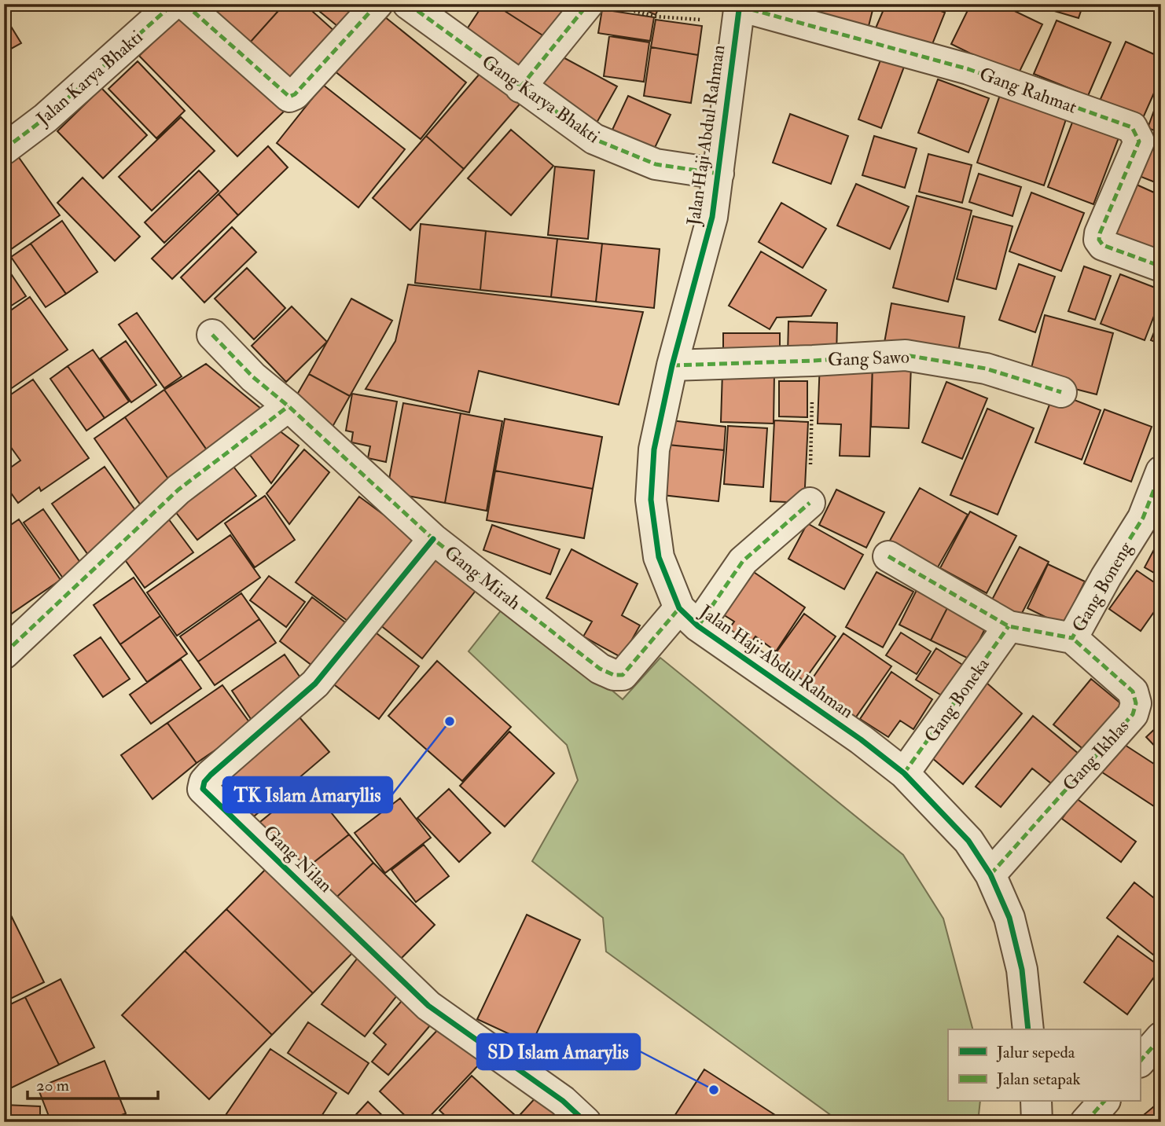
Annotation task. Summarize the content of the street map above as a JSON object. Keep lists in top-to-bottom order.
{
  "streets": {
    "street": [
      "Jalan Karya Bhakti",
      "Gang Rahmat",
      "Gang Karya Bhakti",
      "Jalan Haji Abdul Rahman",
      "Gang Sawo",
      "Gang Mirah",
      "Gang Boneng",
      "Gang Boneka",
      "Gang Ikhlas",
      "Gang Nilan"
    ]
  },
  "crossings": [
    ["Gang Rahmat", "Jalan Haji Abdul Rahman"],
    ["Gang Karya Bhakti", "Jalan Haji Abdul Rahman"],
    ["Jalan Haji Abdul Rahman", "Gang Sawo"],
    ["Jalan Haji Abdul Rahman", "Gang Mirah"],
    ["Jalan Haji Abdul Rahman", "Gang Boneka"],
    ["Jalan Haji Abdul Rahman", "Gang Ikhlas"],
    ["Gang Mirah", "Gang Nilan"],
    ["Gang Boneng", "Gang Boneka"],
    ["Gang Boneng", "Gang Ikhlas"]
  ],
  "places": ["TK Islam Amaryllis", "SD Islam Amarylis"],
  "legend": ["Jalur sepeda", "Jalan setapak"],
  "scale_bar": "20 m"
}
